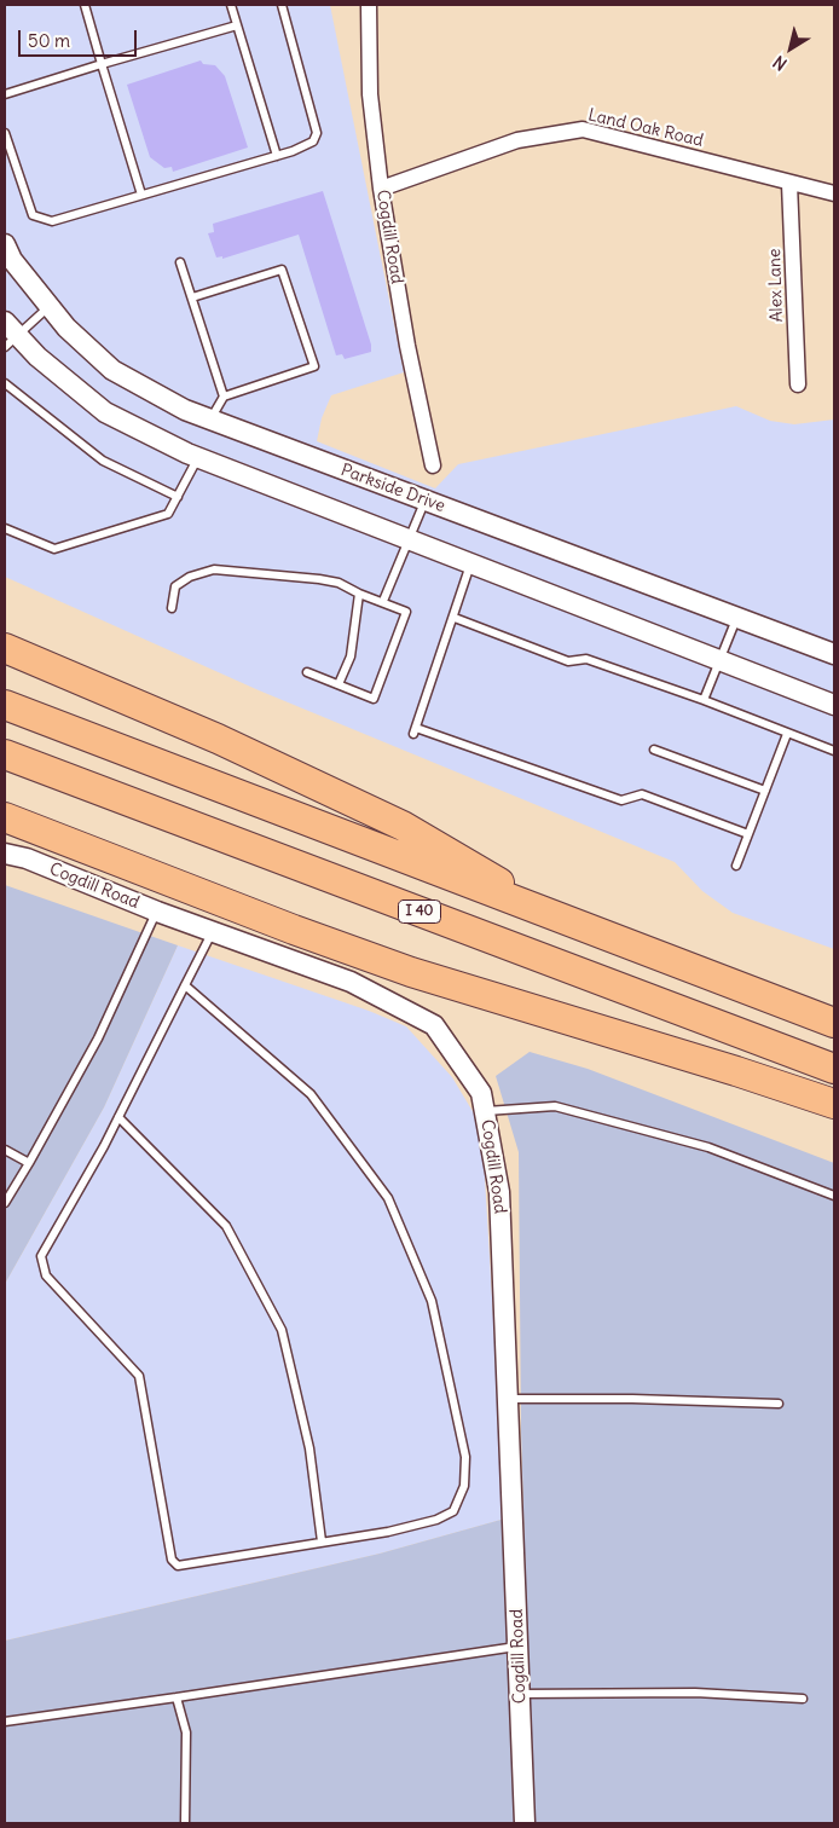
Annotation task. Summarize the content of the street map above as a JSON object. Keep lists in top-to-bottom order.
{
  "streets": {
    "highway": ["I 40"],
    "street": [
      "Land Oak Road",
      "Cogdill Road",
      "Alex Lane",
      "Parkside Drive"
    ]
  },
  "crossings": [
    ["Land Oak Road", "Cogdill Road"],
    ["Land Oak Road", "Alex Lane"]
  ],
  "scale_bar": "50 m",
  "north": "bottom left"
}
